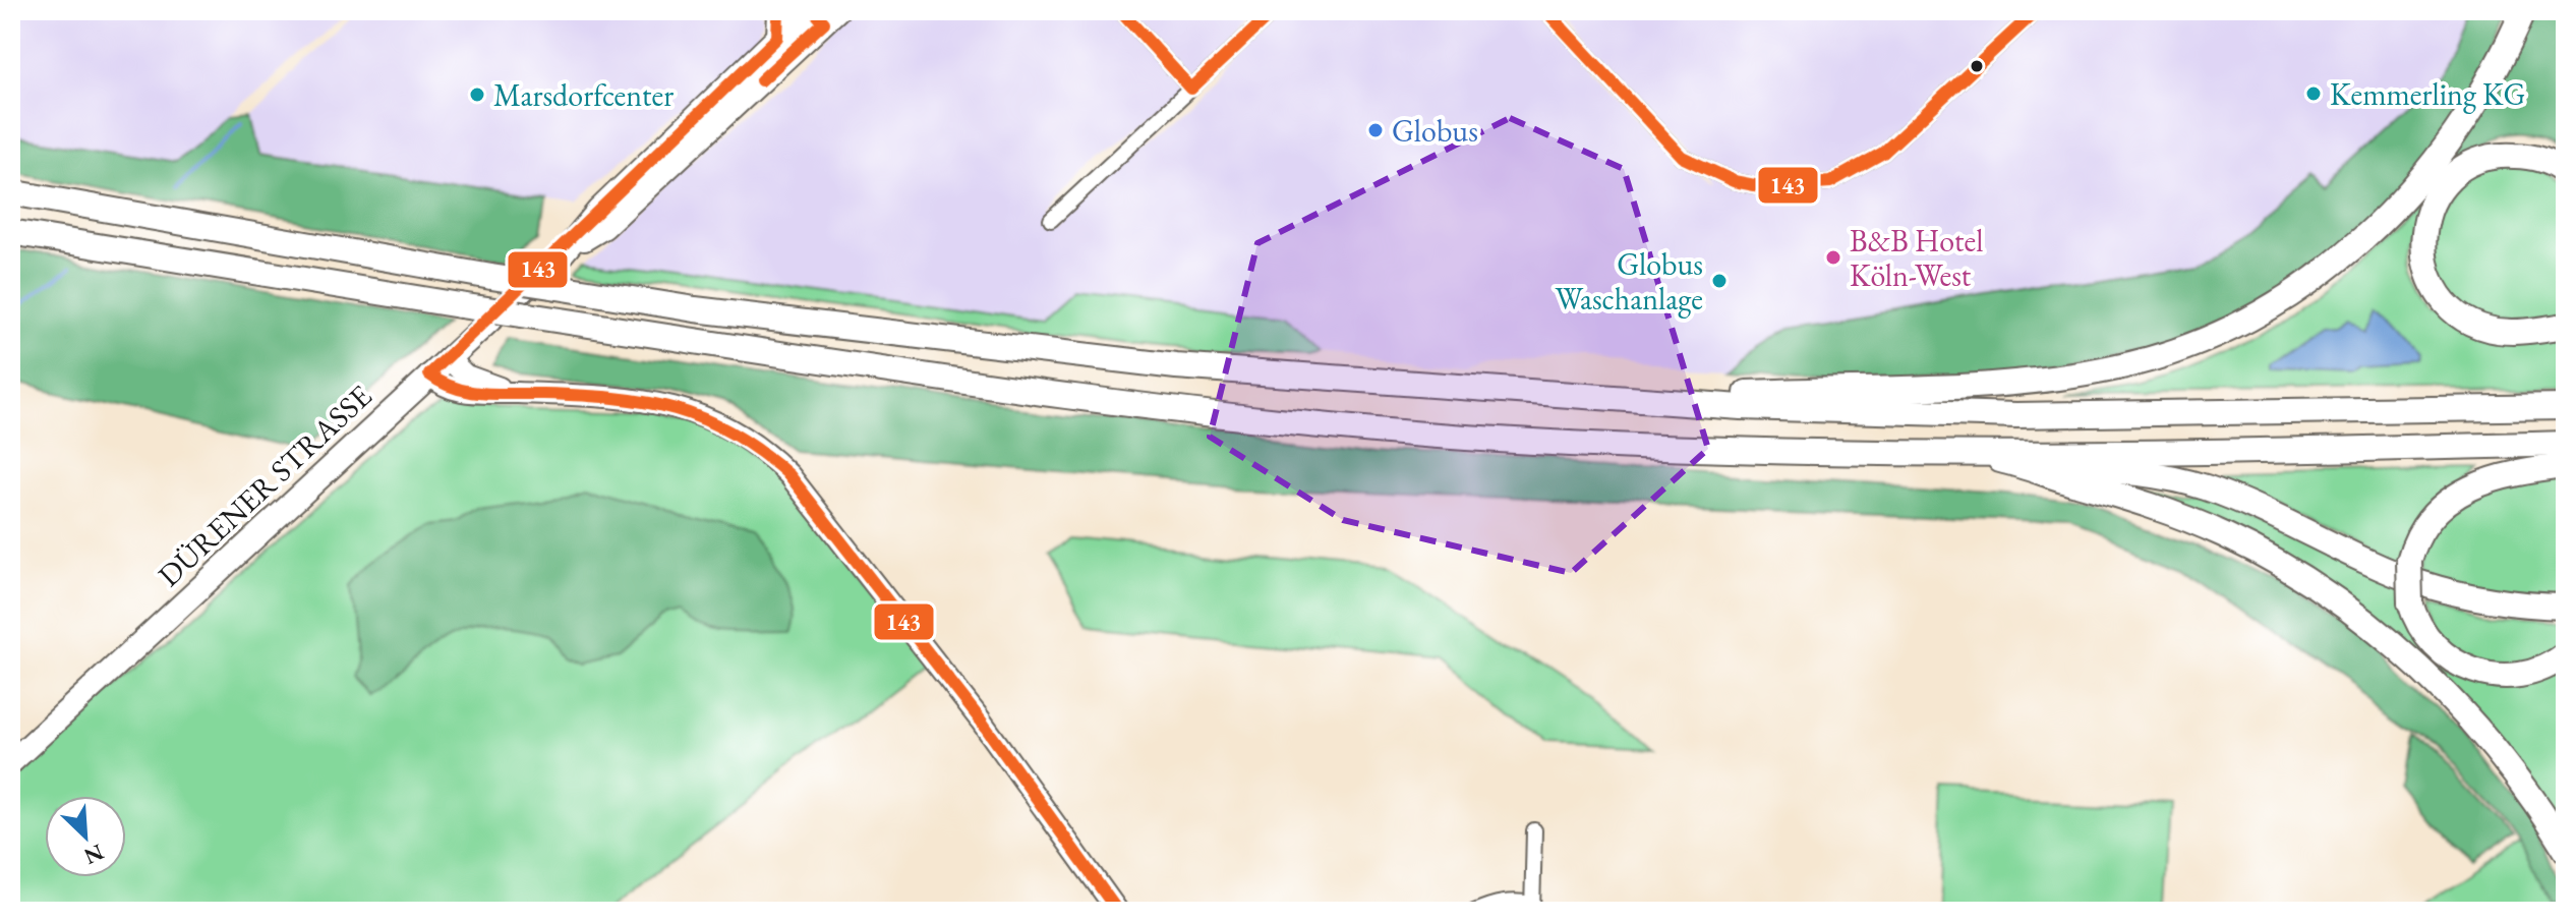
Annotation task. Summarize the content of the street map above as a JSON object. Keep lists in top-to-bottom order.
{
  "streets": {
    "main road": ["DÜRENER STRASSE"]
  },
  "places": [
    "Kemmerling KG",
    "Marsdorfcenter",
    "Globus",
    "B&B Hotel Köln-West",
    "Globus Waschanlage"
  ],
  "lines": ["transit line 143"],
  "north": "bottom right"
}
